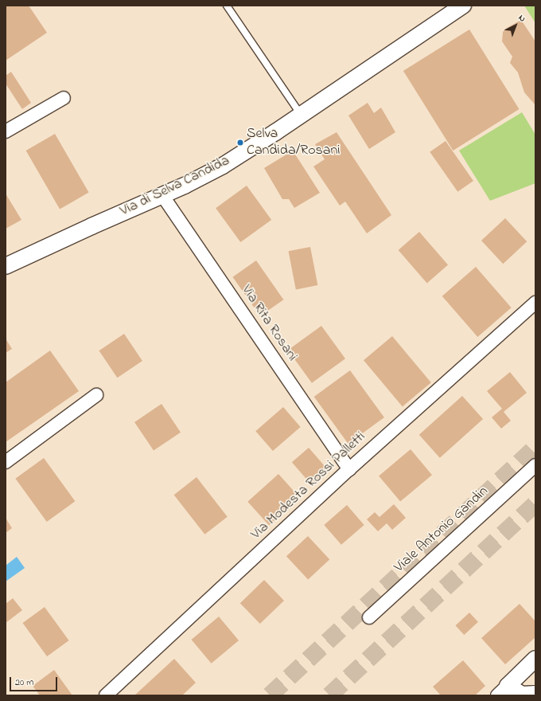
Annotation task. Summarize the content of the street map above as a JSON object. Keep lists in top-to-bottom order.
{
  "streets": {
    "street": [
      "Via di Selva Candida",
      "Via Rita Rosani",
      "Via Modesta Rossi Palletti",
      "Viale Antonio Gandin"
    ]
  },
  "crossings": [
    ["Via di Selva Candida", "Via Rita Rosani"],
    ["Via Rita Rosani", "Via Modesta Rossi Palletti"]
  ],
  "places": ["Selva Candida/Rosani"],
  "scale_bar": "20 m",
  "north": "top right"
}
